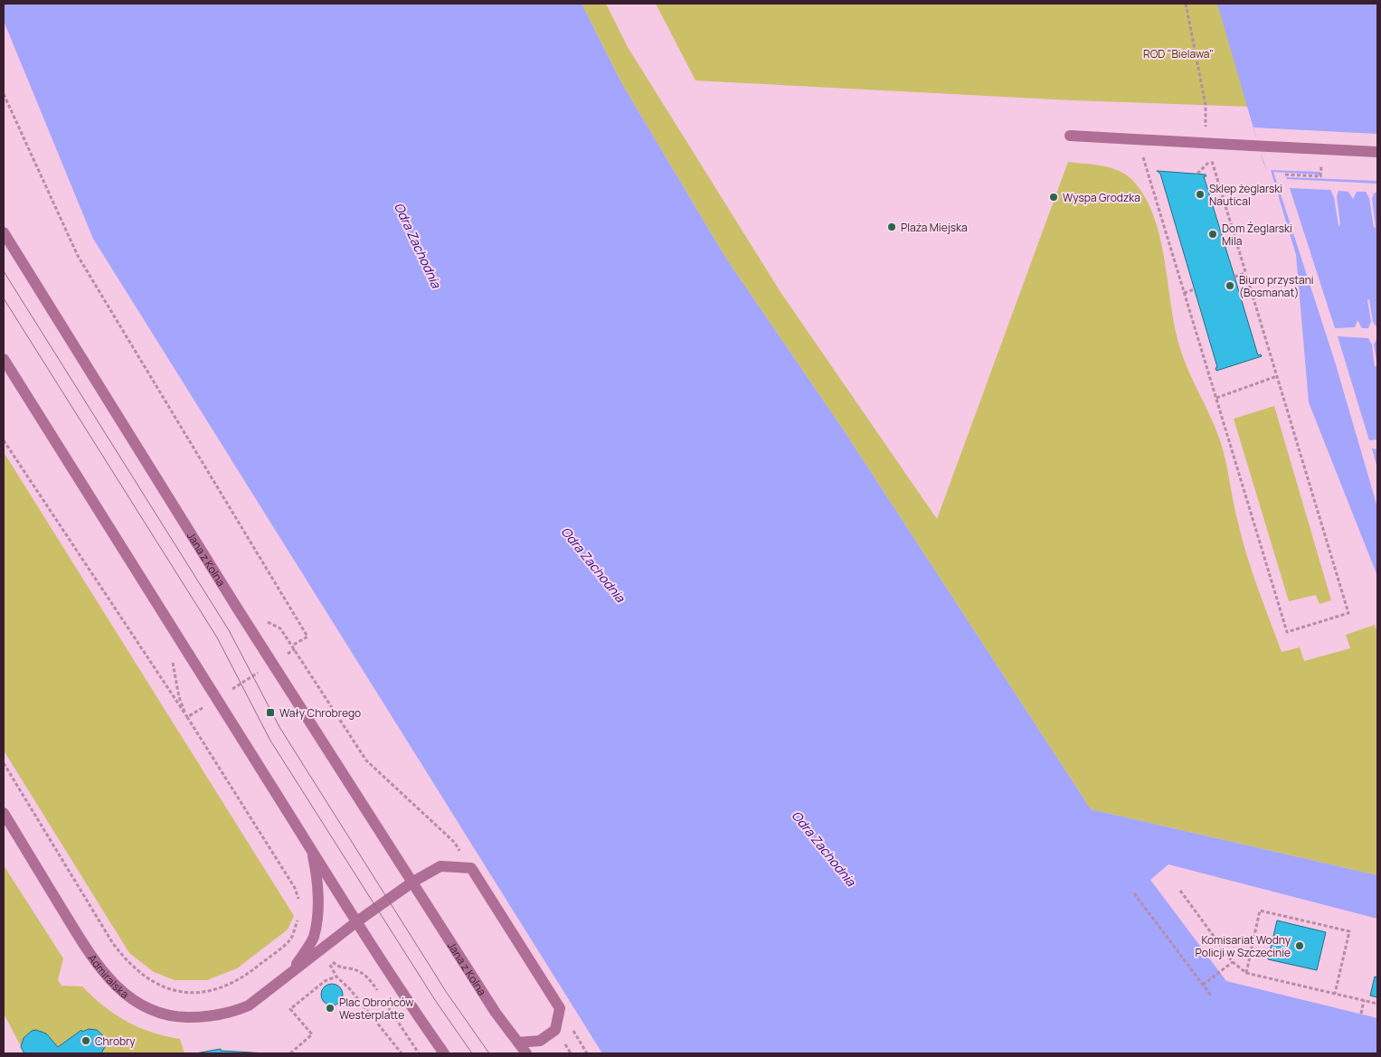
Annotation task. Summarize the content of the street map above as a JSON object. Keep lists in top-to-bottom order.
{
  "streets": {
    "street": ["Jana z Kolna", "Admiralska"]
  },
  "water": ["Odra Zachodnia"],
  "parks": ["ROD \"Bielawa\""],
  "places": {
    "other": [
      "Sklep żeglarski Nautical",
      "Wyspa Grodzka",
      "Plaża Miejska",
      "Dom Żeglarski Mila",
      "Biuro przystani (Bosmanat)",
      "Komisariat Wodny Policji w Szczecinie",
      "Plac Obrońców Westerplatte",
      "Chrobry"
    ],
    "transit": ["Wały Chrobrego"]
  }
}
